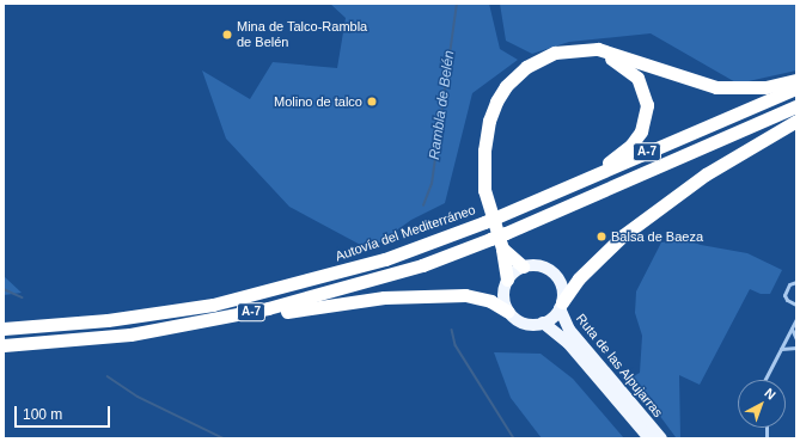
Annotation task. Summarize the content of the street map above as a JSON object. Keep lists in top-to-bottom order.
{
  "streets": {
    "highway": ["A-7", "Autovía del Mediterráneo"],
    "main road": ["Ruta de las Alpujarras"]
  },
  "water": ["Rambla de Belén"],
  "places": ["Mina de Talco-Rambla de Belén", "Molino de talco", "Balsa de Baeza"],
  "scale_bar": "100 m",
  "north": "top right"
}
